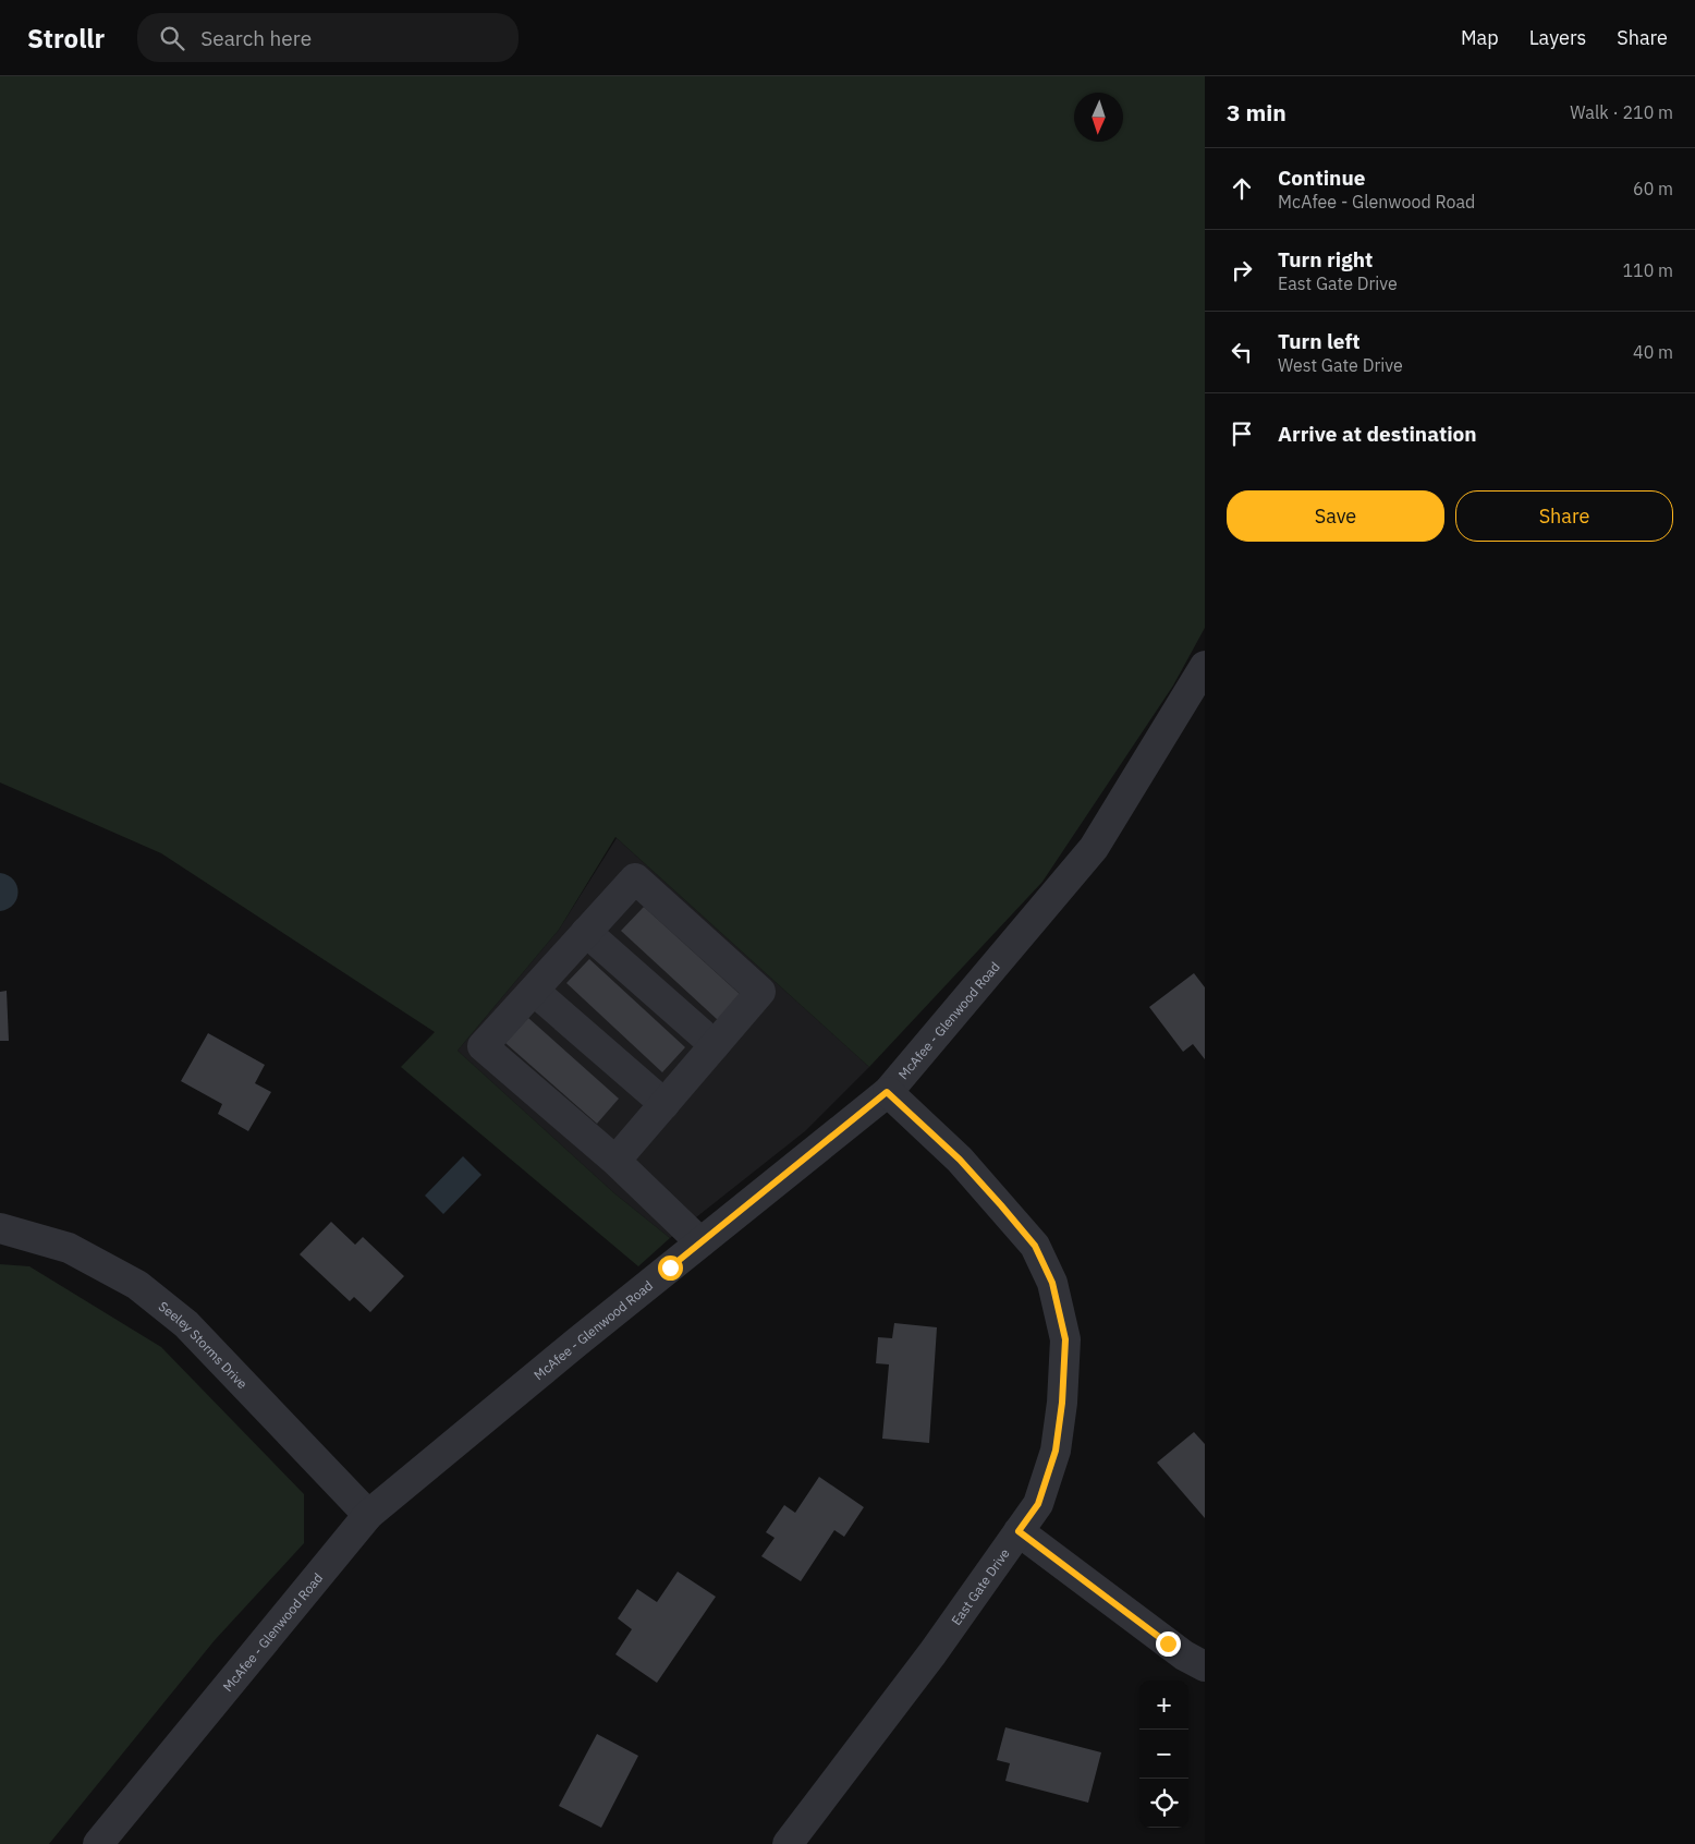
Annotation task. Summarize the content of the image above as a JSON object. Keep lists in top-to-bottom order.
{
  "streets": {
    "street": ["McAfee - Glenwood Road", "Seeley Storms Drive", "East Gate Drive"]
  },
  "crossings": [
    ["McAfee - Glenwood Road", "Seeley Storms Drive"],
    ["McAfee - Glenwood Road", "East Gate Drive"]
  ],
  "north": "bottom",
  "page": {
    "header": "Strollr",
    "search": "Search here",
    "nav": ["Map", "Layers", "Share"],
    "heading": ["3 min", "Walk · 210 m"],
    "list": [
      ["Continue", "McAfee - Glenwood Road", "60 m"],
      ["Turn right", "East Gate Drive", "110 m"],
      ["Turn left", "West Gate Drive", "40 m"],
      "Arrive at destination"
    ],
    "buttons": ["Save", "Share"],
    "map_buttons": ["+", "−"]
  }
}
